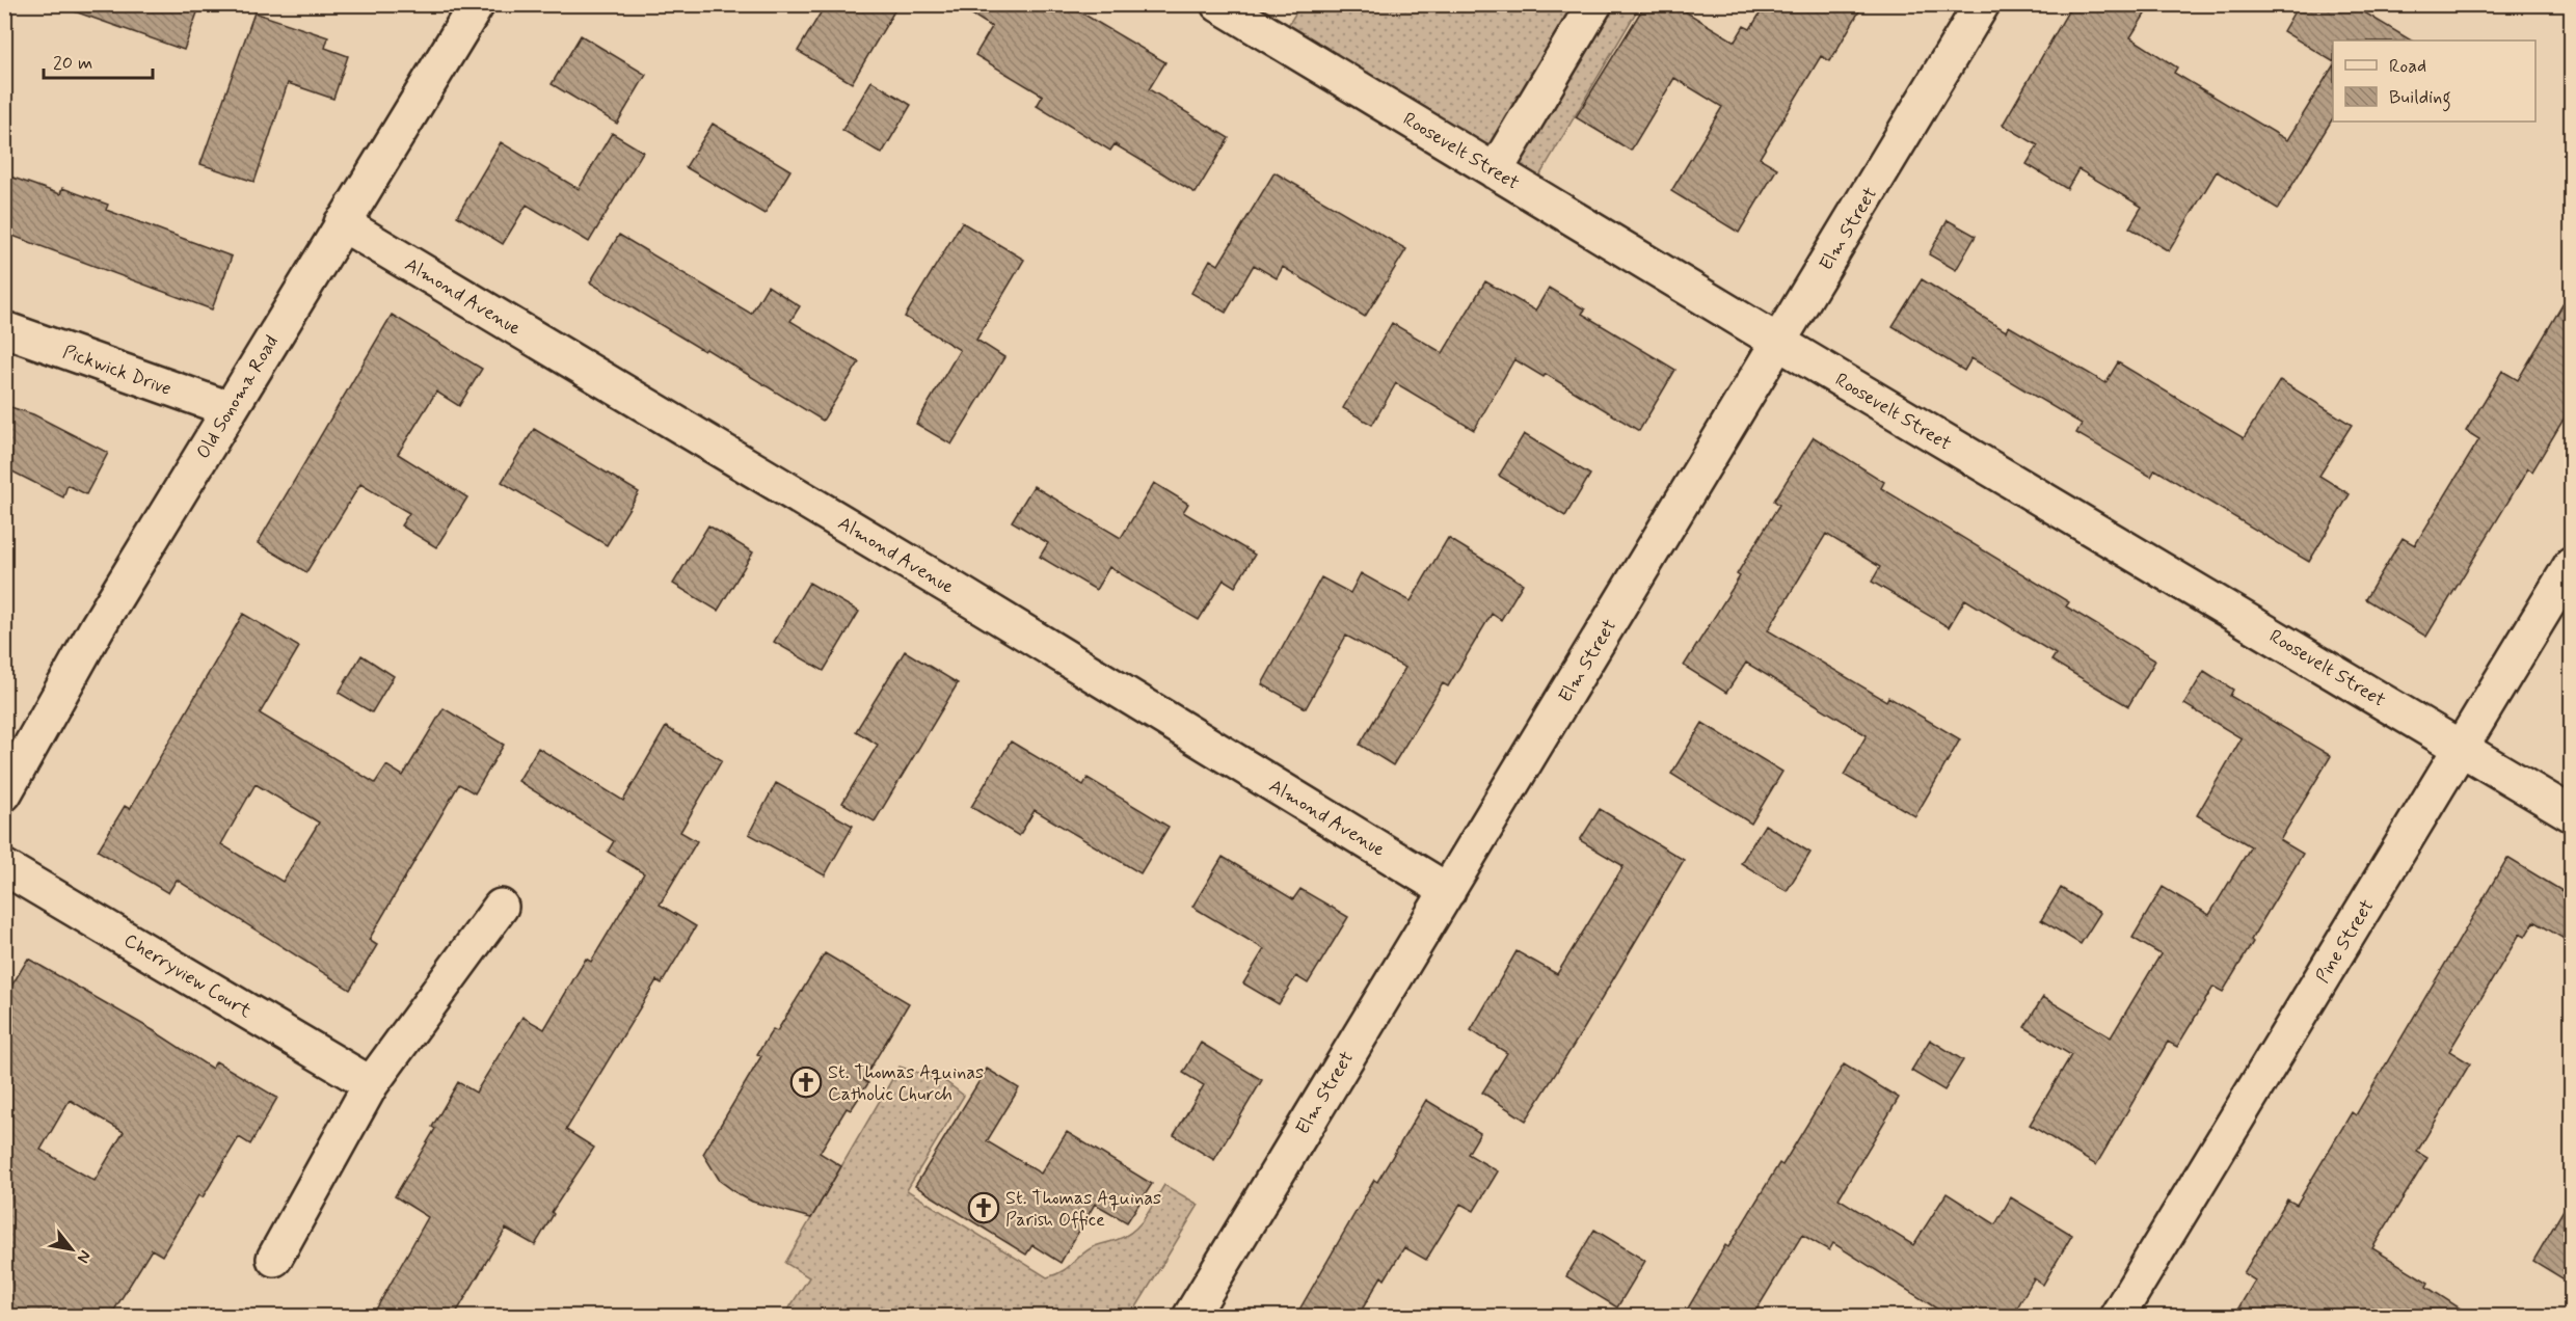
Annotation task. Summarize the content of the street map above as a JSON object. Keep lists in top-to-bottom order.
{
  "streets": {
    "street": [
      "Roosevelt Street",
      "Elm Street",
      "Almond Avenue",
      "Pickwick Drive",
      "Old Sonoma Road",
      "Pine Street",
      "Cherryview Court"
    ]
  },
  "crossings": [
    ["Roosevelt Street", "Elm Street"],
    ["Roosevelt Street", "Pine Street"],
    ["Elm Street", "Almond Avenue"],
    ["Almond Avenue", "Old Sonoma Road"],
    ["Pickwick Drive", "Old Sonoma Road"]
  ],
  "places": {
    "church": ["St. Thomas Aquinas Catholic Church", "St. Thomas Aquinas Parish Office"]
  },
  "legend": ["Road", "Building"],
  "scale_bar": "20 m",
  "north": "bottom right"
}
